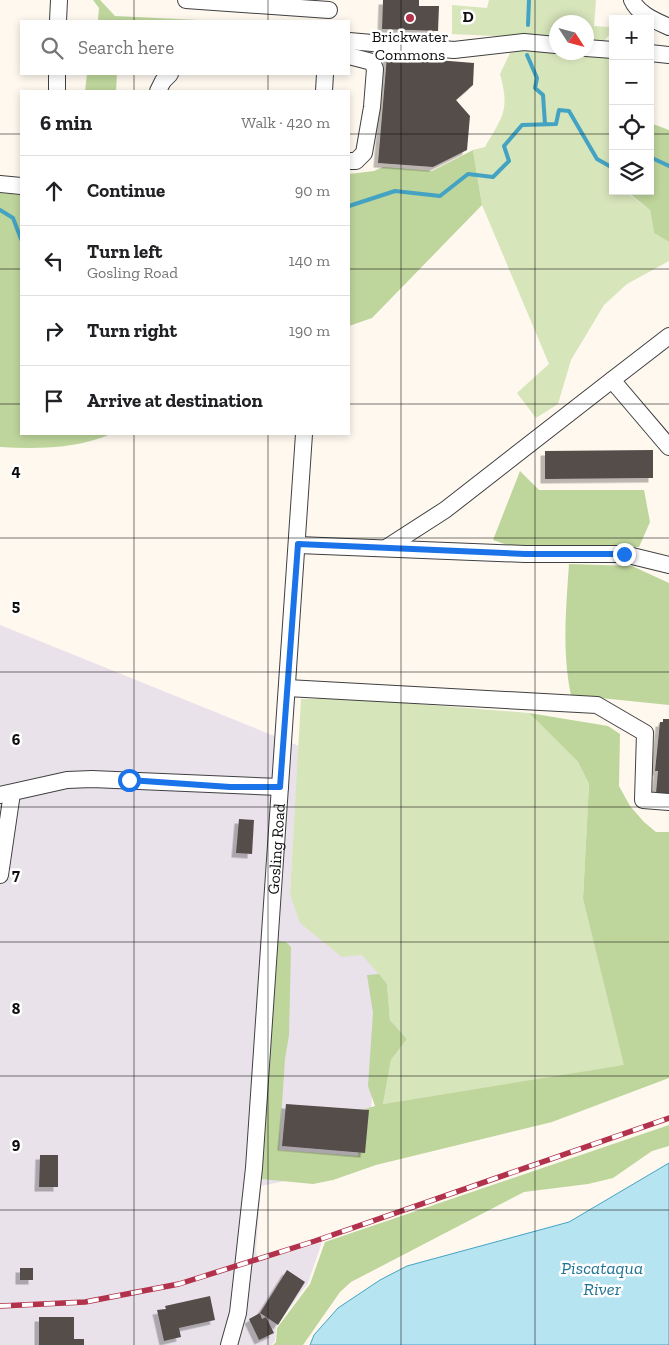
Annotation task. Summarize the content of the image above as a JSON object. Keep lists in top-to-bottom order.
{
  "streets": {
    "street": ["Gosling Road"]
  },
  "water": ["Piscataqua River"],
  "places": ["Brickwater Commons"],
  "north": "bottom right",
  "page": {
    "map_buttons": ["+", "−"],
    "search": "Search here",
    "heading": ["6 min", "Walk · 420 m"],
    "list": [
      ["Continue", "90 m"],
      ["Turn left", "Gosling Road", "140 m"],
      ["Turn right", "190 m"],
      "Arrive at destination"
    ]
  },
  "grid": {
    "columns": ["D"],
    "rows": [
      "4",
      "5",
      "6",
      "7",
      "8",
      "9"
    ]
  }
}
